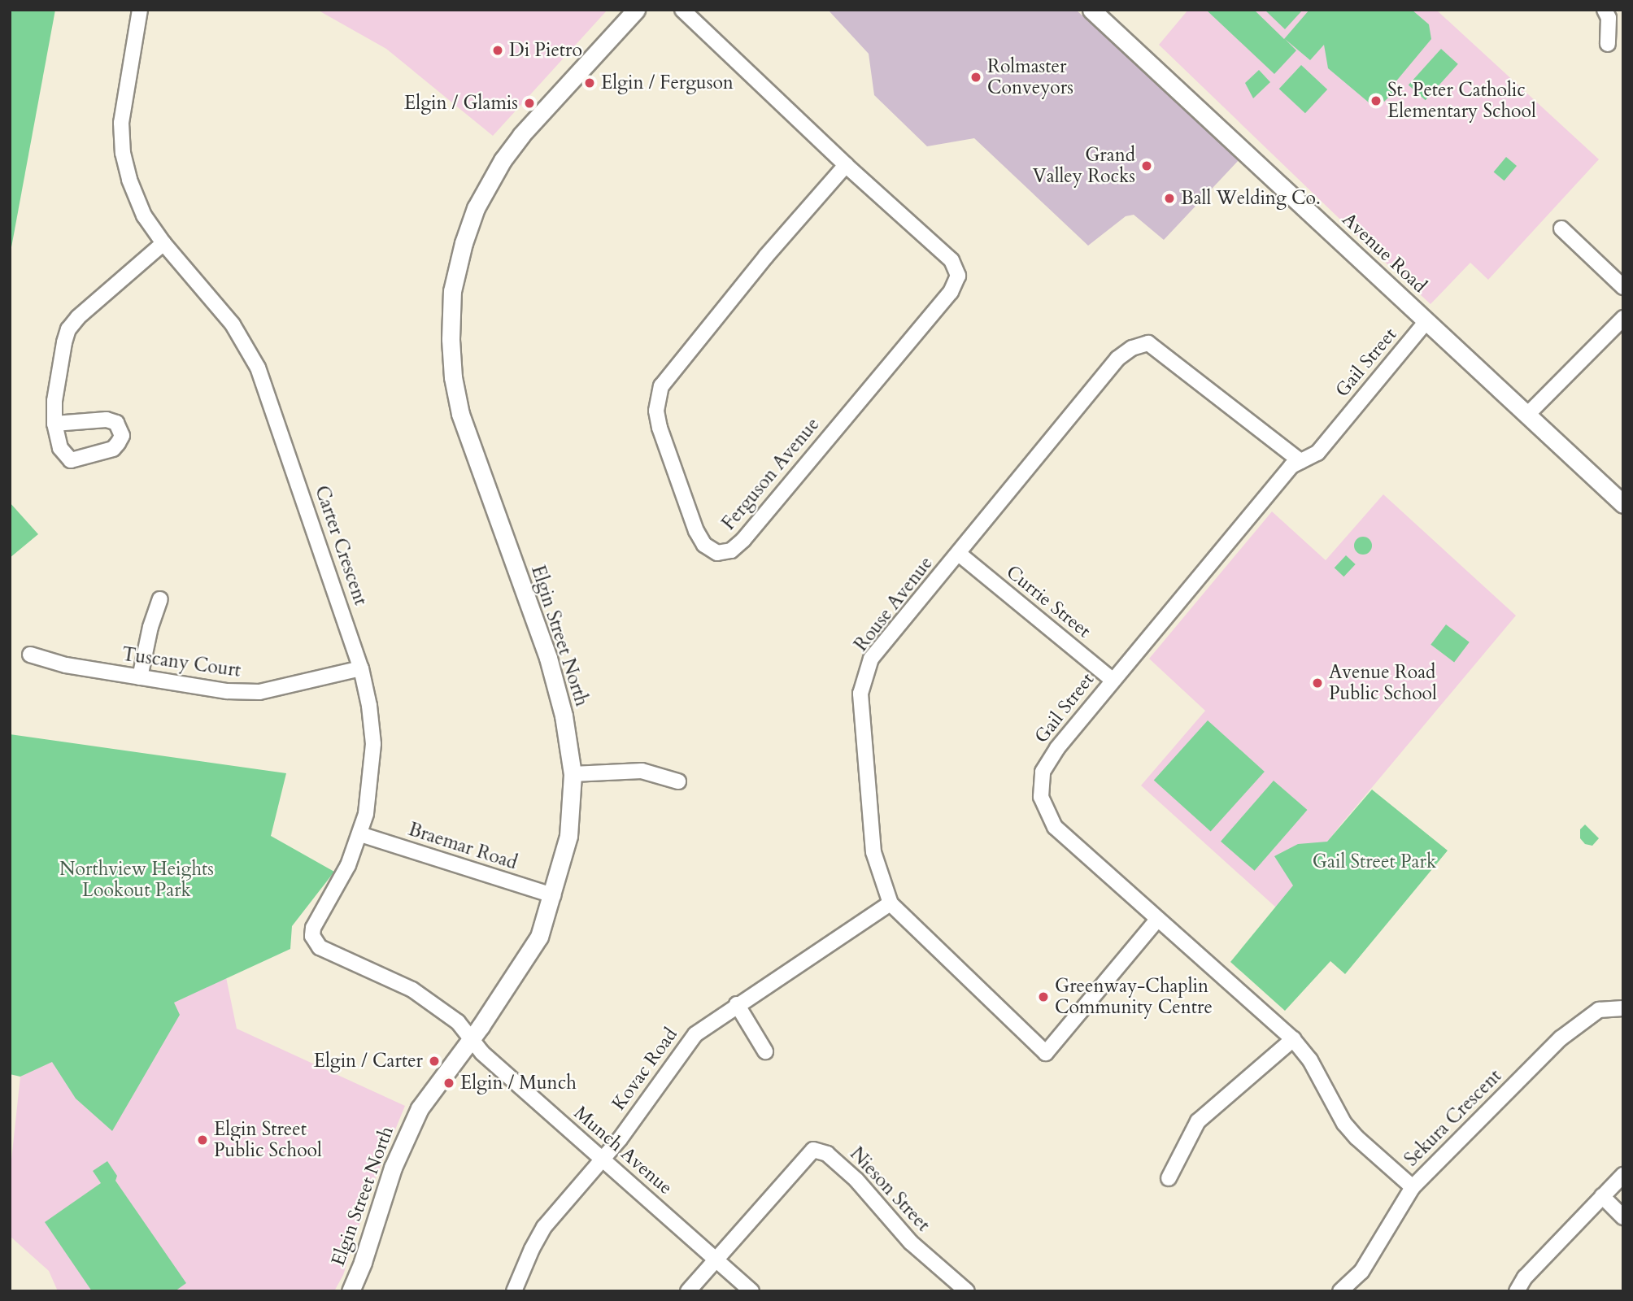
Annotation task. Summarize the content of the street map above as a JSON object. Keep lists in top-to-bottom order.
{
  "streets": {
    "street": [
      "Avenue Road",
      "Gail Street",
      "Ferguson Avenue",
      "Carter Crescent",
      "Currie Street",
      "Rouse Avenue",
      "Elgin Street North",
      "Tuscany Court",
      "Braemar Road",
      "Kovac Road",
      "Sekura Crescent",
      "Munch Avenue",
      "Nieson Street"
    ]
  },
  "crossings": [
    ["Avenue Road", "Gail Street"],
    ["Gail Street", "Currie Street"],
    ["Gail Street", "Rouse Avenue"],
    ["Gail Street", "Sekura Crescent"],
    ["Carter Crescent", "Elgin Street North"],
    ["Carter Crescent", "Tuscany Court"],
    ["Carter Crescent", "Braemar Road"],
    ["Carter Crescent", "Munch Avenue"],
    ["Currie Street", "Rouse Avenue"],
    ["Rouse Avenue", "Kovac Road"],
    ["Elgin Street North", "Braemar Road"],
    ["Elgin Street North", "Munch Avenue"],
    ["Kovac Road", "Munch Avenue"],
    ["Munch Avenue", "Nieson Street"]
  ],
  "parks": ["Gail Street Park", "Northview Heights Lookout Park"],
  "places": [
    "Di Pietro",
    "Rolmaster Conveyors",
    "Elgin / Ferguson",
    "St. Peter Catholic Elementary School",
    "Elgin / Glamis",
    "Grand Valley Rocks",
    "Ball Welding Co.",
    "Avenue Road Public School",
    "Greenway-Chaplin Community Centre",
    "Elgin / Carter",
    "Elgin / Munch",
    "Elgin Street Public School"
  ]
}
